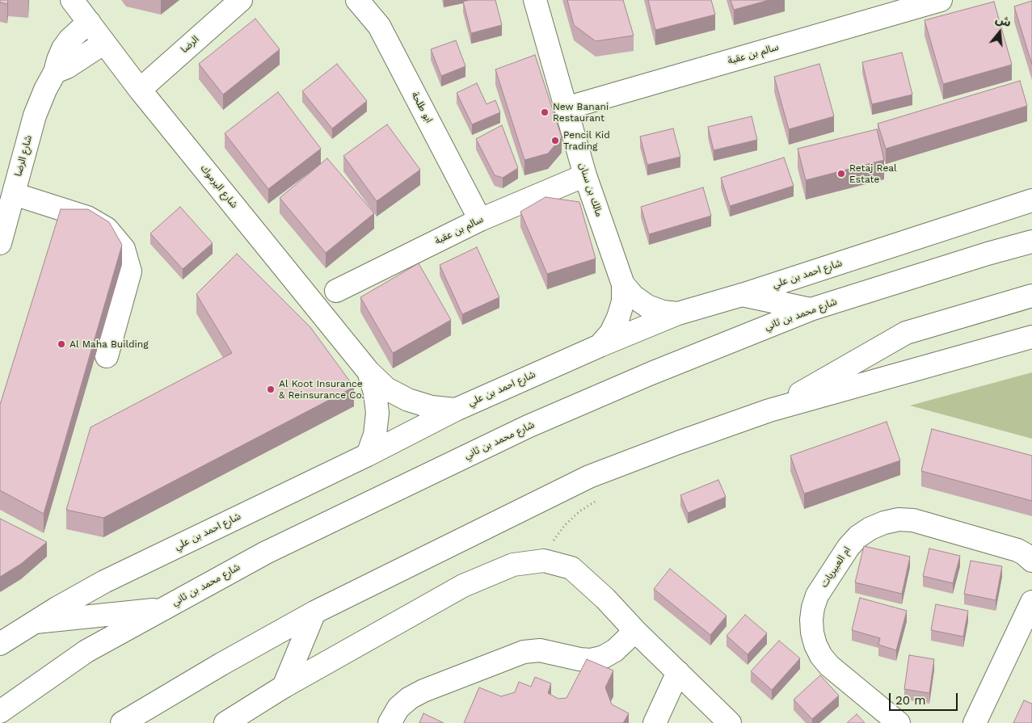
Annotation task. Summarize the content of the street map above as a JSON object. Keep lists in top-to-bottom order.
{
  "streets": {
    "street": [
      "الرضا",
      "سالم بن عقبة",
      "ابو طلحة",
      "شارع الرضا",
      "شارع اليرموك",
      "مالك بن سنان",
      "شارع احمد بن علي",
      "شارع محمد بن ثاني",
      "ام العبيريات"
    ]
  },
  "crossings": [
    ["الرضا", "شارع اليرموك"],
    ["سالم بن عقبة", "ابو طلحة"],
    ["سالم بن عقبة", "مالك بن سنان"],
    ["شارع الرضا", "شارع اليرموك"],
    ["شارع اليرموك", "شارع احمد بن علي"],
    ["مالك بن سنان", "شارع احمد بن علي"]
  ],
  "places": [
    "New Banani Restaurant",
    "Pencil Kid Trading",
    "Retaj Real Estate",
    "Al Maha Building",
    "Al Koot Insurance & Reinsurance Co."
  ],
  "scale_bar": "20 m",
  "north": "top"
}
